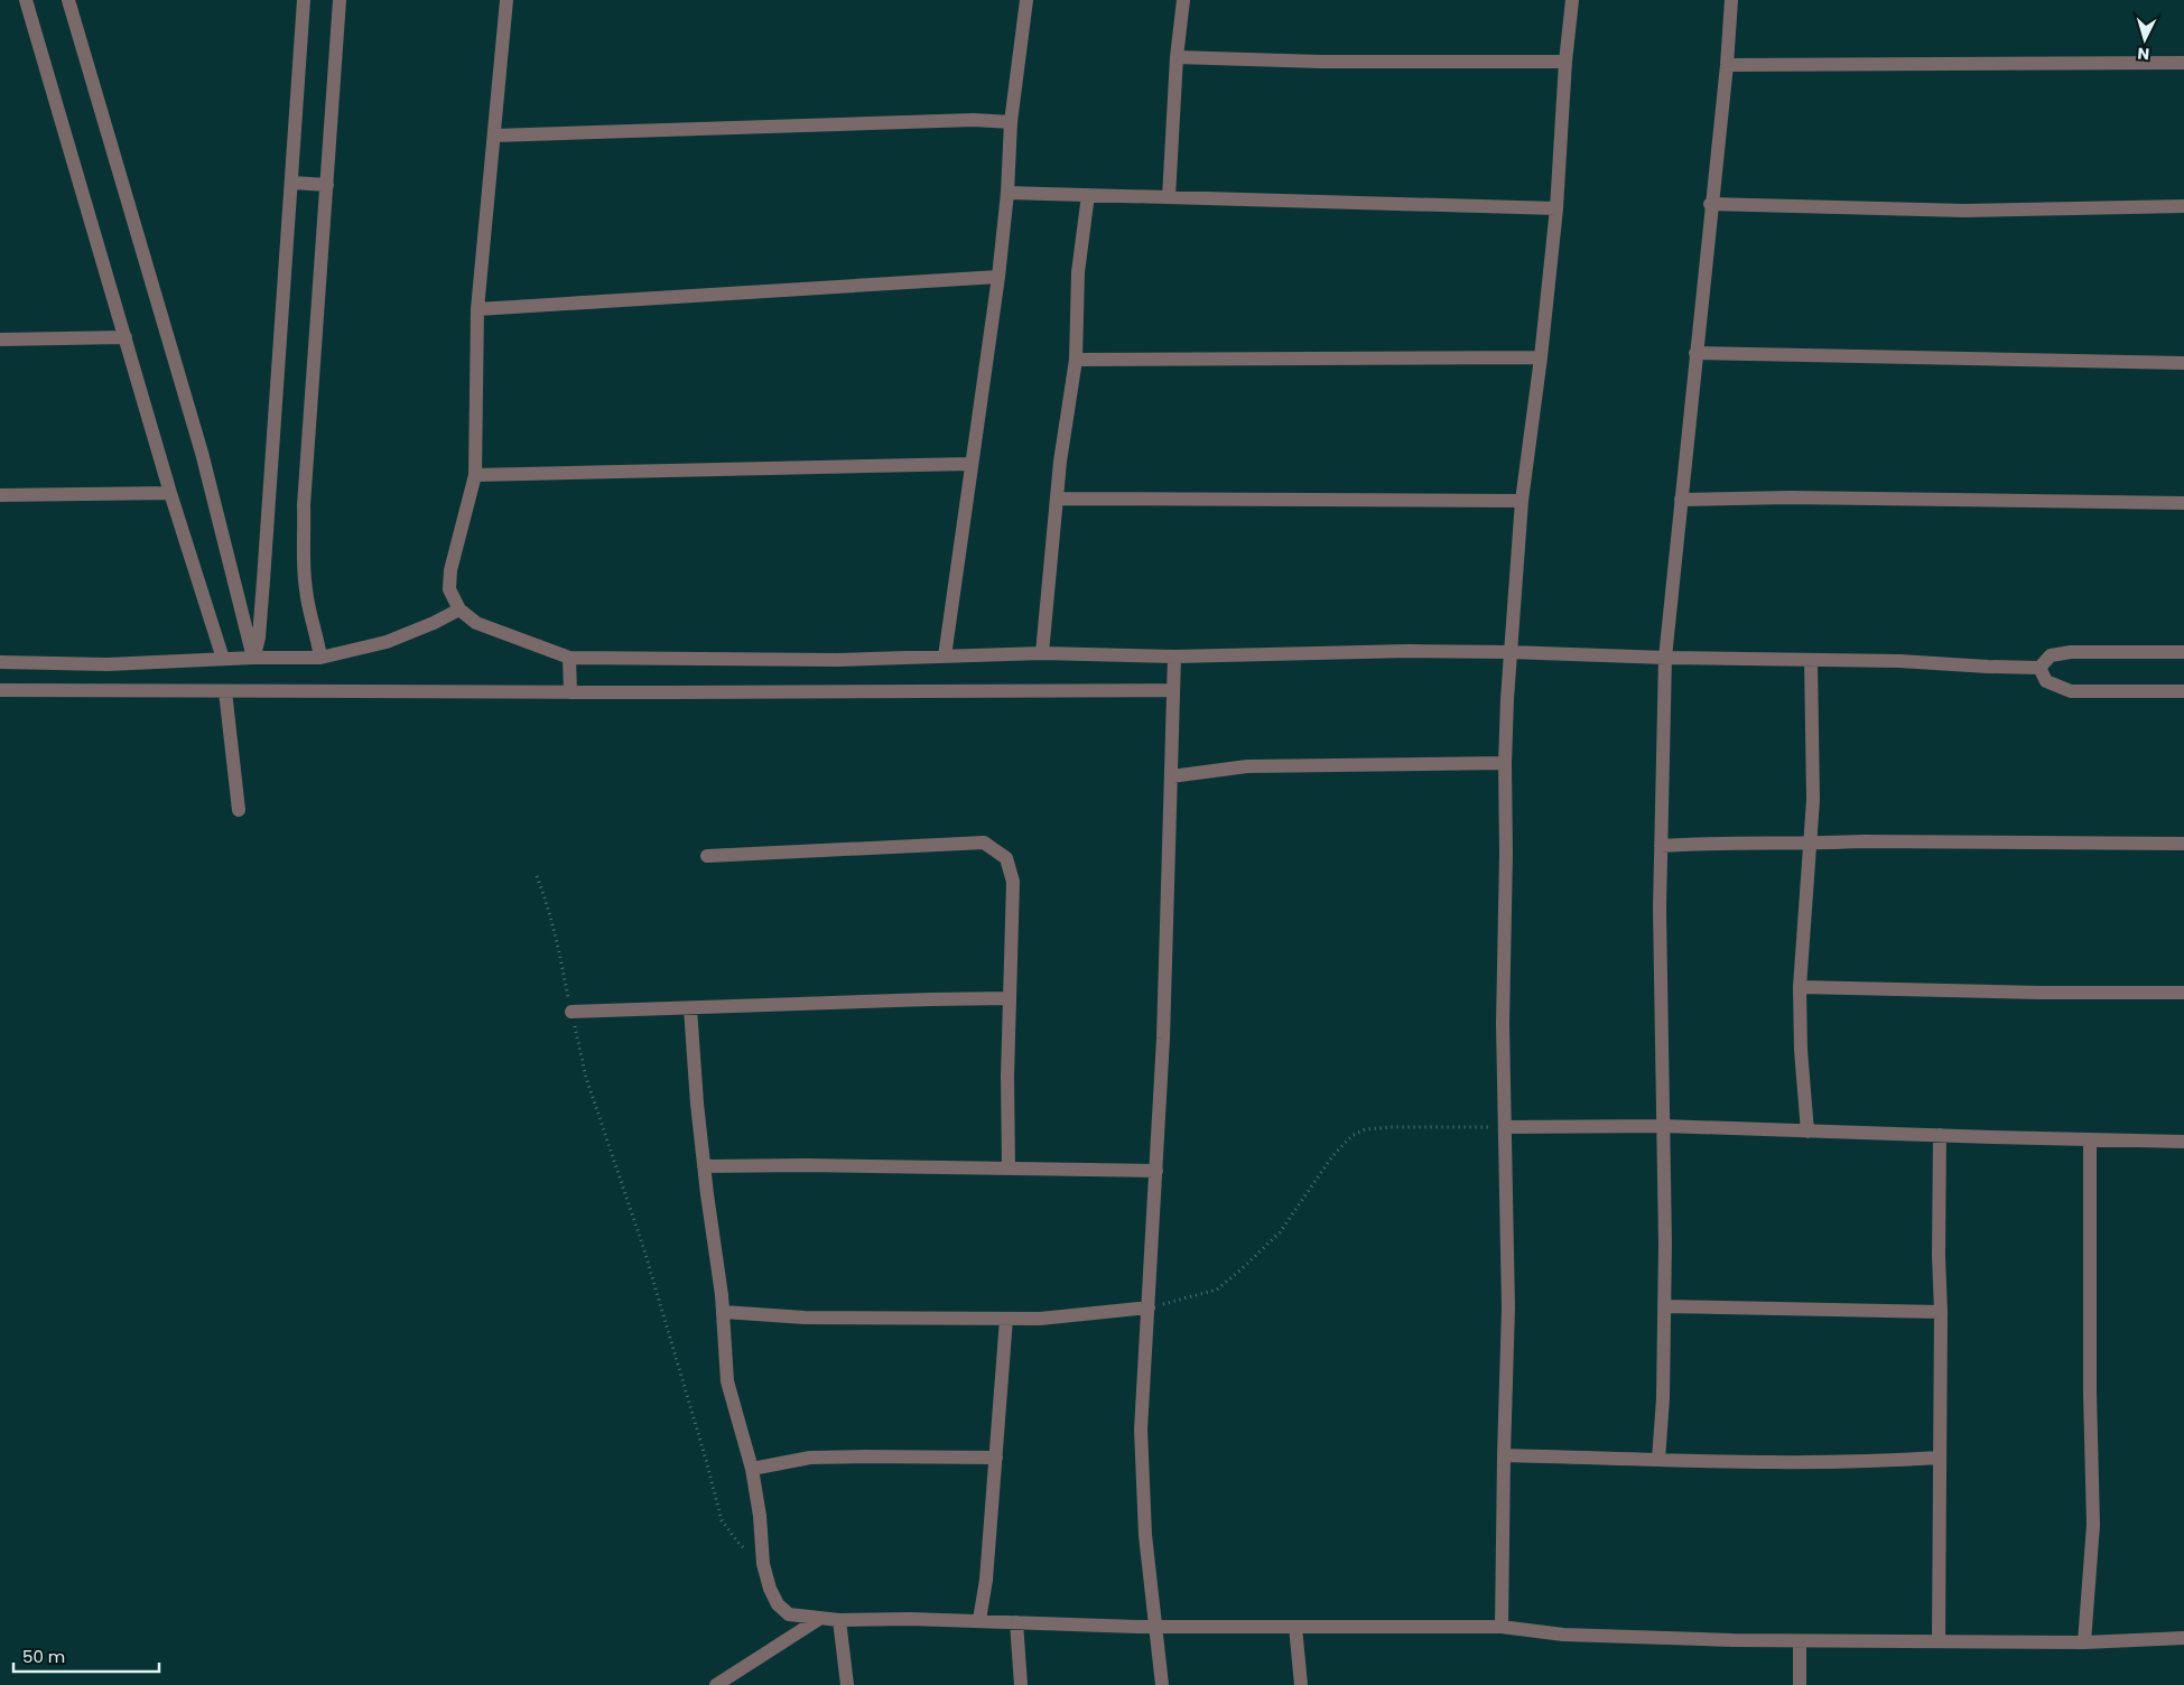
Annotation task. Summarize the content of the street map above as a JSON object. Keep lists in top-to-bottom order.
{
  "scale_bar": "50 m",
  "north": "bottom"
}
